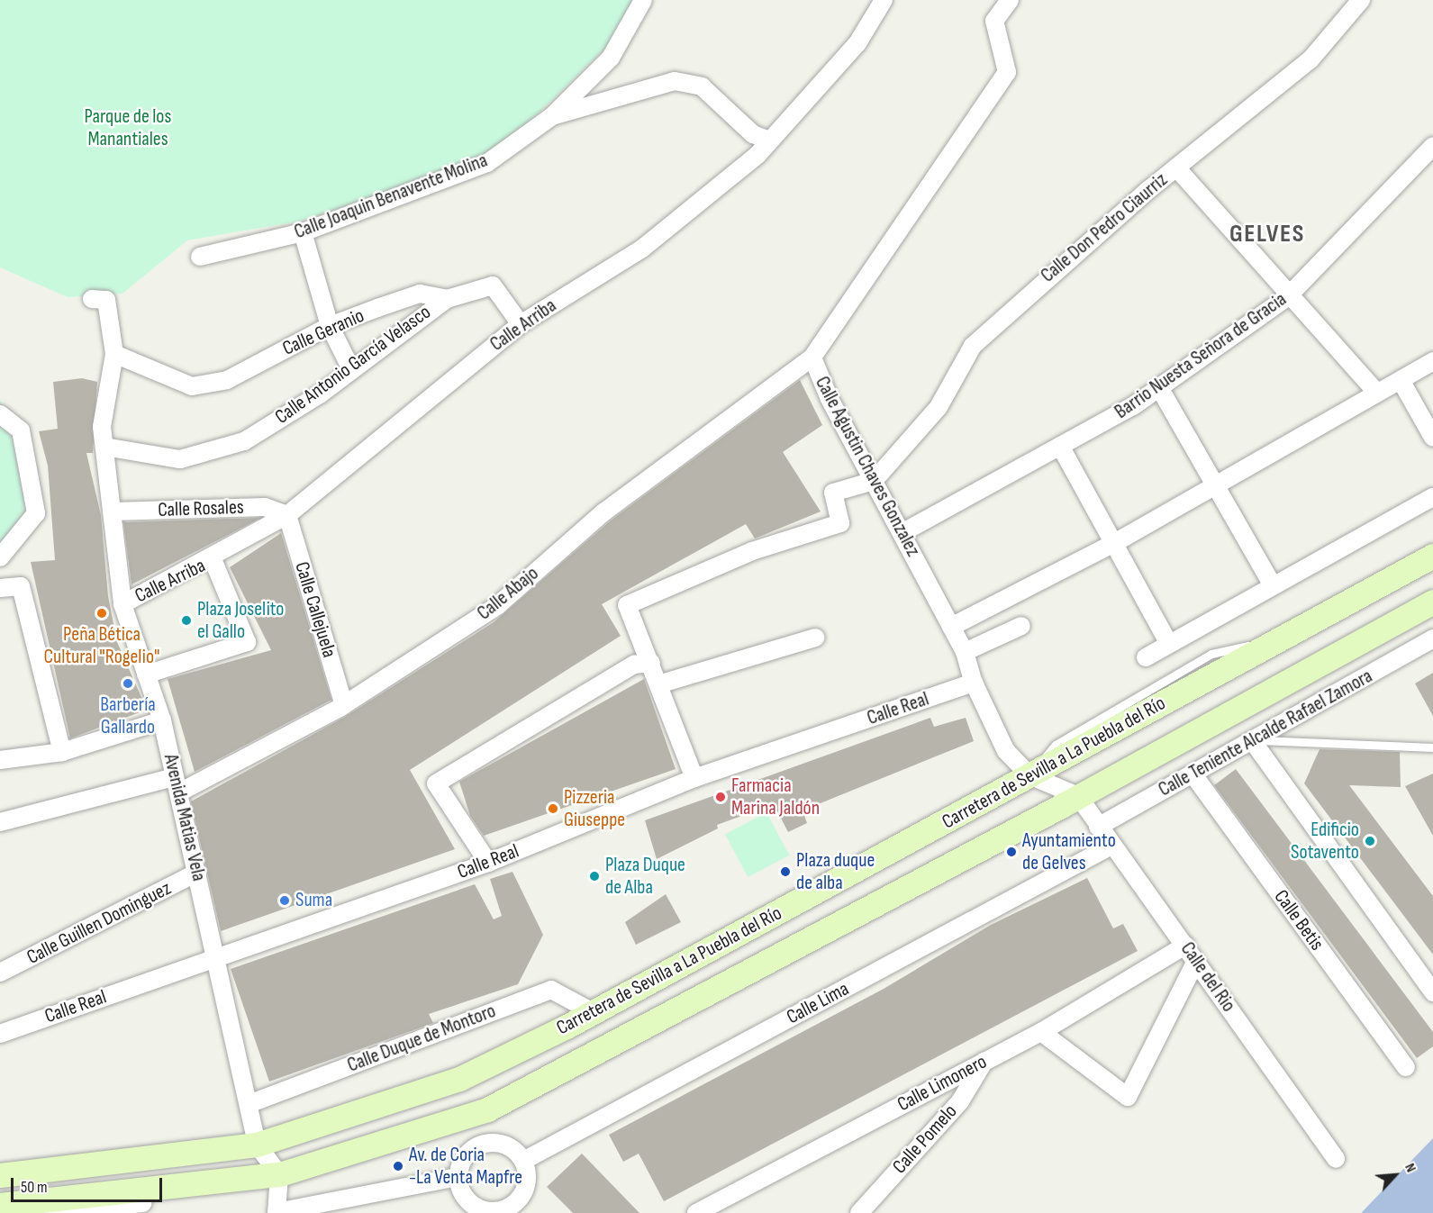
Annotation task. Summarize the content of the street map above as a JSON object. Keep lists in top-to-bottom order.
{
  "streets": {
    "main road": ["Carretera de Sevilla a La Puebla del Río"],
    "street": [
      "Calle Joaquin Benavente Molina",
      "Calle Don Pedro Ciaurriz",
      "Calle Arriba",
      "Calle Geranio",
      "Barrio Nuesta Señora de Gracia",
      "Calle Antonio García Velasco",
      "Calle Agustin Chaves Gonzalez",
      "Calle Rosales",
      "Calle Abajo",
      "Calle Callejuela",
      "Calle Real",
      "Calle Teniente Alcalde Rafael Zamora",
      "Avenida Matias Vela",
      "Calle Betis",
      "Calle Guillen Dominguez",
      "Calle del Rio",
      "Calle Lima",
      "Calle Duque de Montoro",
      "Calle Limonero",
      "Calle Pomelo"
    ]
  },
  "crossings": [
    ["Calle Don Pedro Ciaurriz", "Calle Agustin Chaves Gonzalez"],
    ["Calle Arriba", "Calle Geranio"],
    ["Calle Arriba", "Calle Rosales"],
    ["Calle Arriba", "Calle Callejuela"],
    ["Calle Arriba", "Avenida Matias Vela"],
    ["Calle Geranio", "Calle Antonio García Velasco"],
    ["Calle Geranio", "Avenida Matias Vela"],
    ["Barrio Nuesta Señora de Gracia", "Calle Agustin Chaves Gonzalez"],
    ["Calle Antonio García Velasco", "Avenida Matias Vela"],
    ["Calle Agustin Chaves Gonzalez", "Calle Abajo"],
    ["Calle Agustin Chaves Gonzalez", "Calle Real"],
    ["Calle Agustin Chaves Gonzalez", "Carretera de Sevilla a La Puebla del Río"],
    ["Calle Rosales", "Calle Callejuela"],
    ["Calle Rosales", "Avenida Matias Vela"],
    ["Calle Abajo", "Calle Callejuela"],
    ["Calle Abajo", "Avenida Matias Vela"],
    ["Calle Real", "Avenida Matias Vela"],
    ["Calle Teniente Alcalde Rafael Zamora", "Calle Betis"],
    ["Calle Teniente Alcalde Rafael Zamora", "Calle del Rio"],
    ["Carretera de Sevilla a La Puebla del Río", "Avenida Matias Vela"],
    ["Carretera de Sevilla a La Puebla del Río", "Calle del Rio"],
    ["Carretera de Sevilla a La Puebla del Río", "Calle Duque de Montoro"],
    ["Avenida Matias Vela", "Calle Guillen Dominguez"],
    ["Avenida Matias Vela", "Calle Duque de Montoro"],
    ["Calle del Rio", "Calle Lima"],
    ["Calle del Rio", "Calle Limonero"],
    ["Calle Limonero", "Calle Pomelo"]
  ],
  "districts": ["GELVES"],
  "parks": ["Parque de los Manantiales"],
  "places": [
    "Peña Bética Cultural \"Rogelio\"",
    "Plaza Joselito el Gallo",
    "Barbería Gallardo",
    "Farmacia Marina Jaldón",
    "Pizzeria Giuseppe",
    "Edificio Sotavento",
    "Ayuntamiento de Gelves",
    "Plaza duque de alba",
    "Plaza Duque de Alba",
    "Suma",
    "Av. de Coria -La Venta Mapfre"
  ],
  "scale_bar": "50 m",
  "north": "top right"
}
